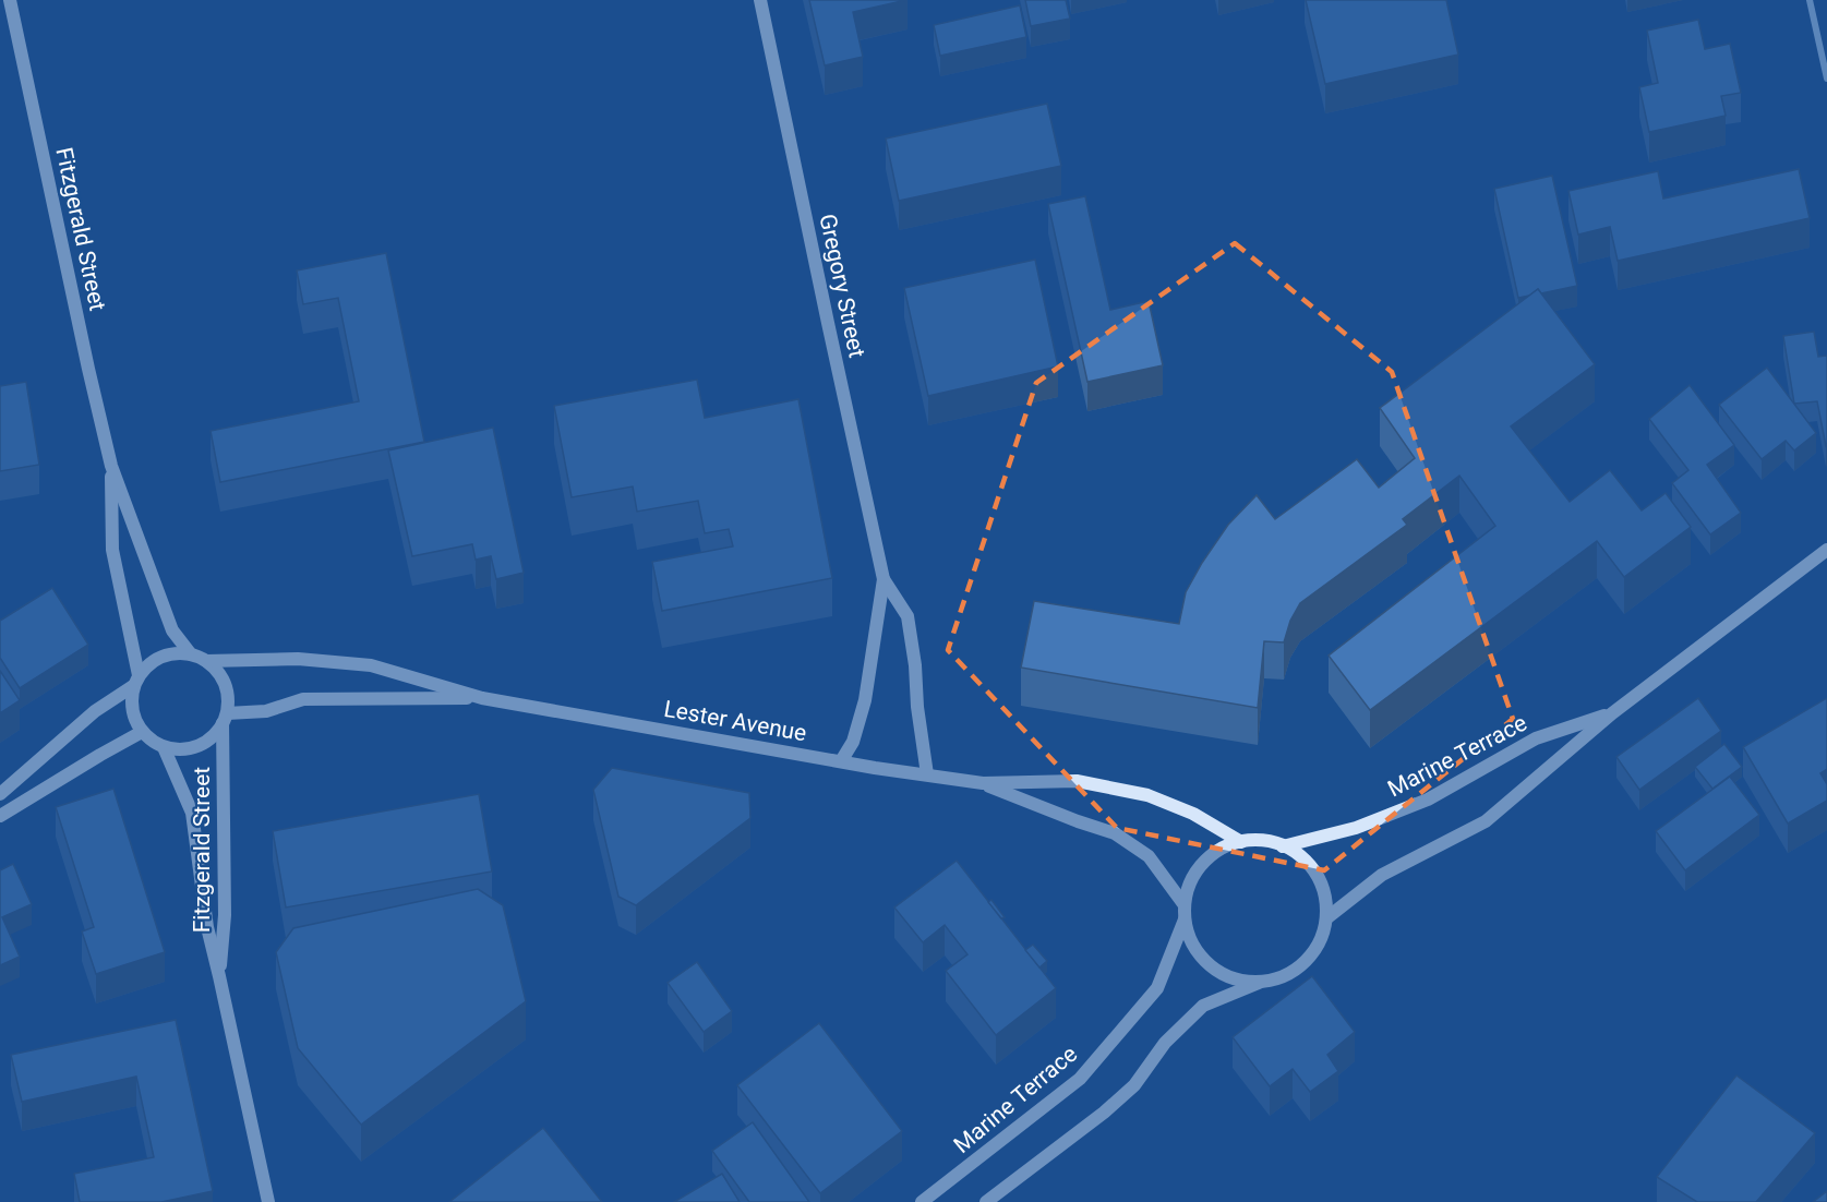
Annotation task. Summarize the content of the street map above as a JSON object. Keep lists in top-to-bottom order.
{
  "streets": {
    "main road": [
      "Fitzgerald Street",
      "Gregory Street",
      "Lester Avenue",
      "Marine Terrace"
    ]
  },
  "crossings": [
    ["Fitzgerald Street", "Lester Avenue"],
    ["Gregory Street", "Lester Avenue"],
    ["Lester Avenue", "Marine Terrace"]
  ]
}
